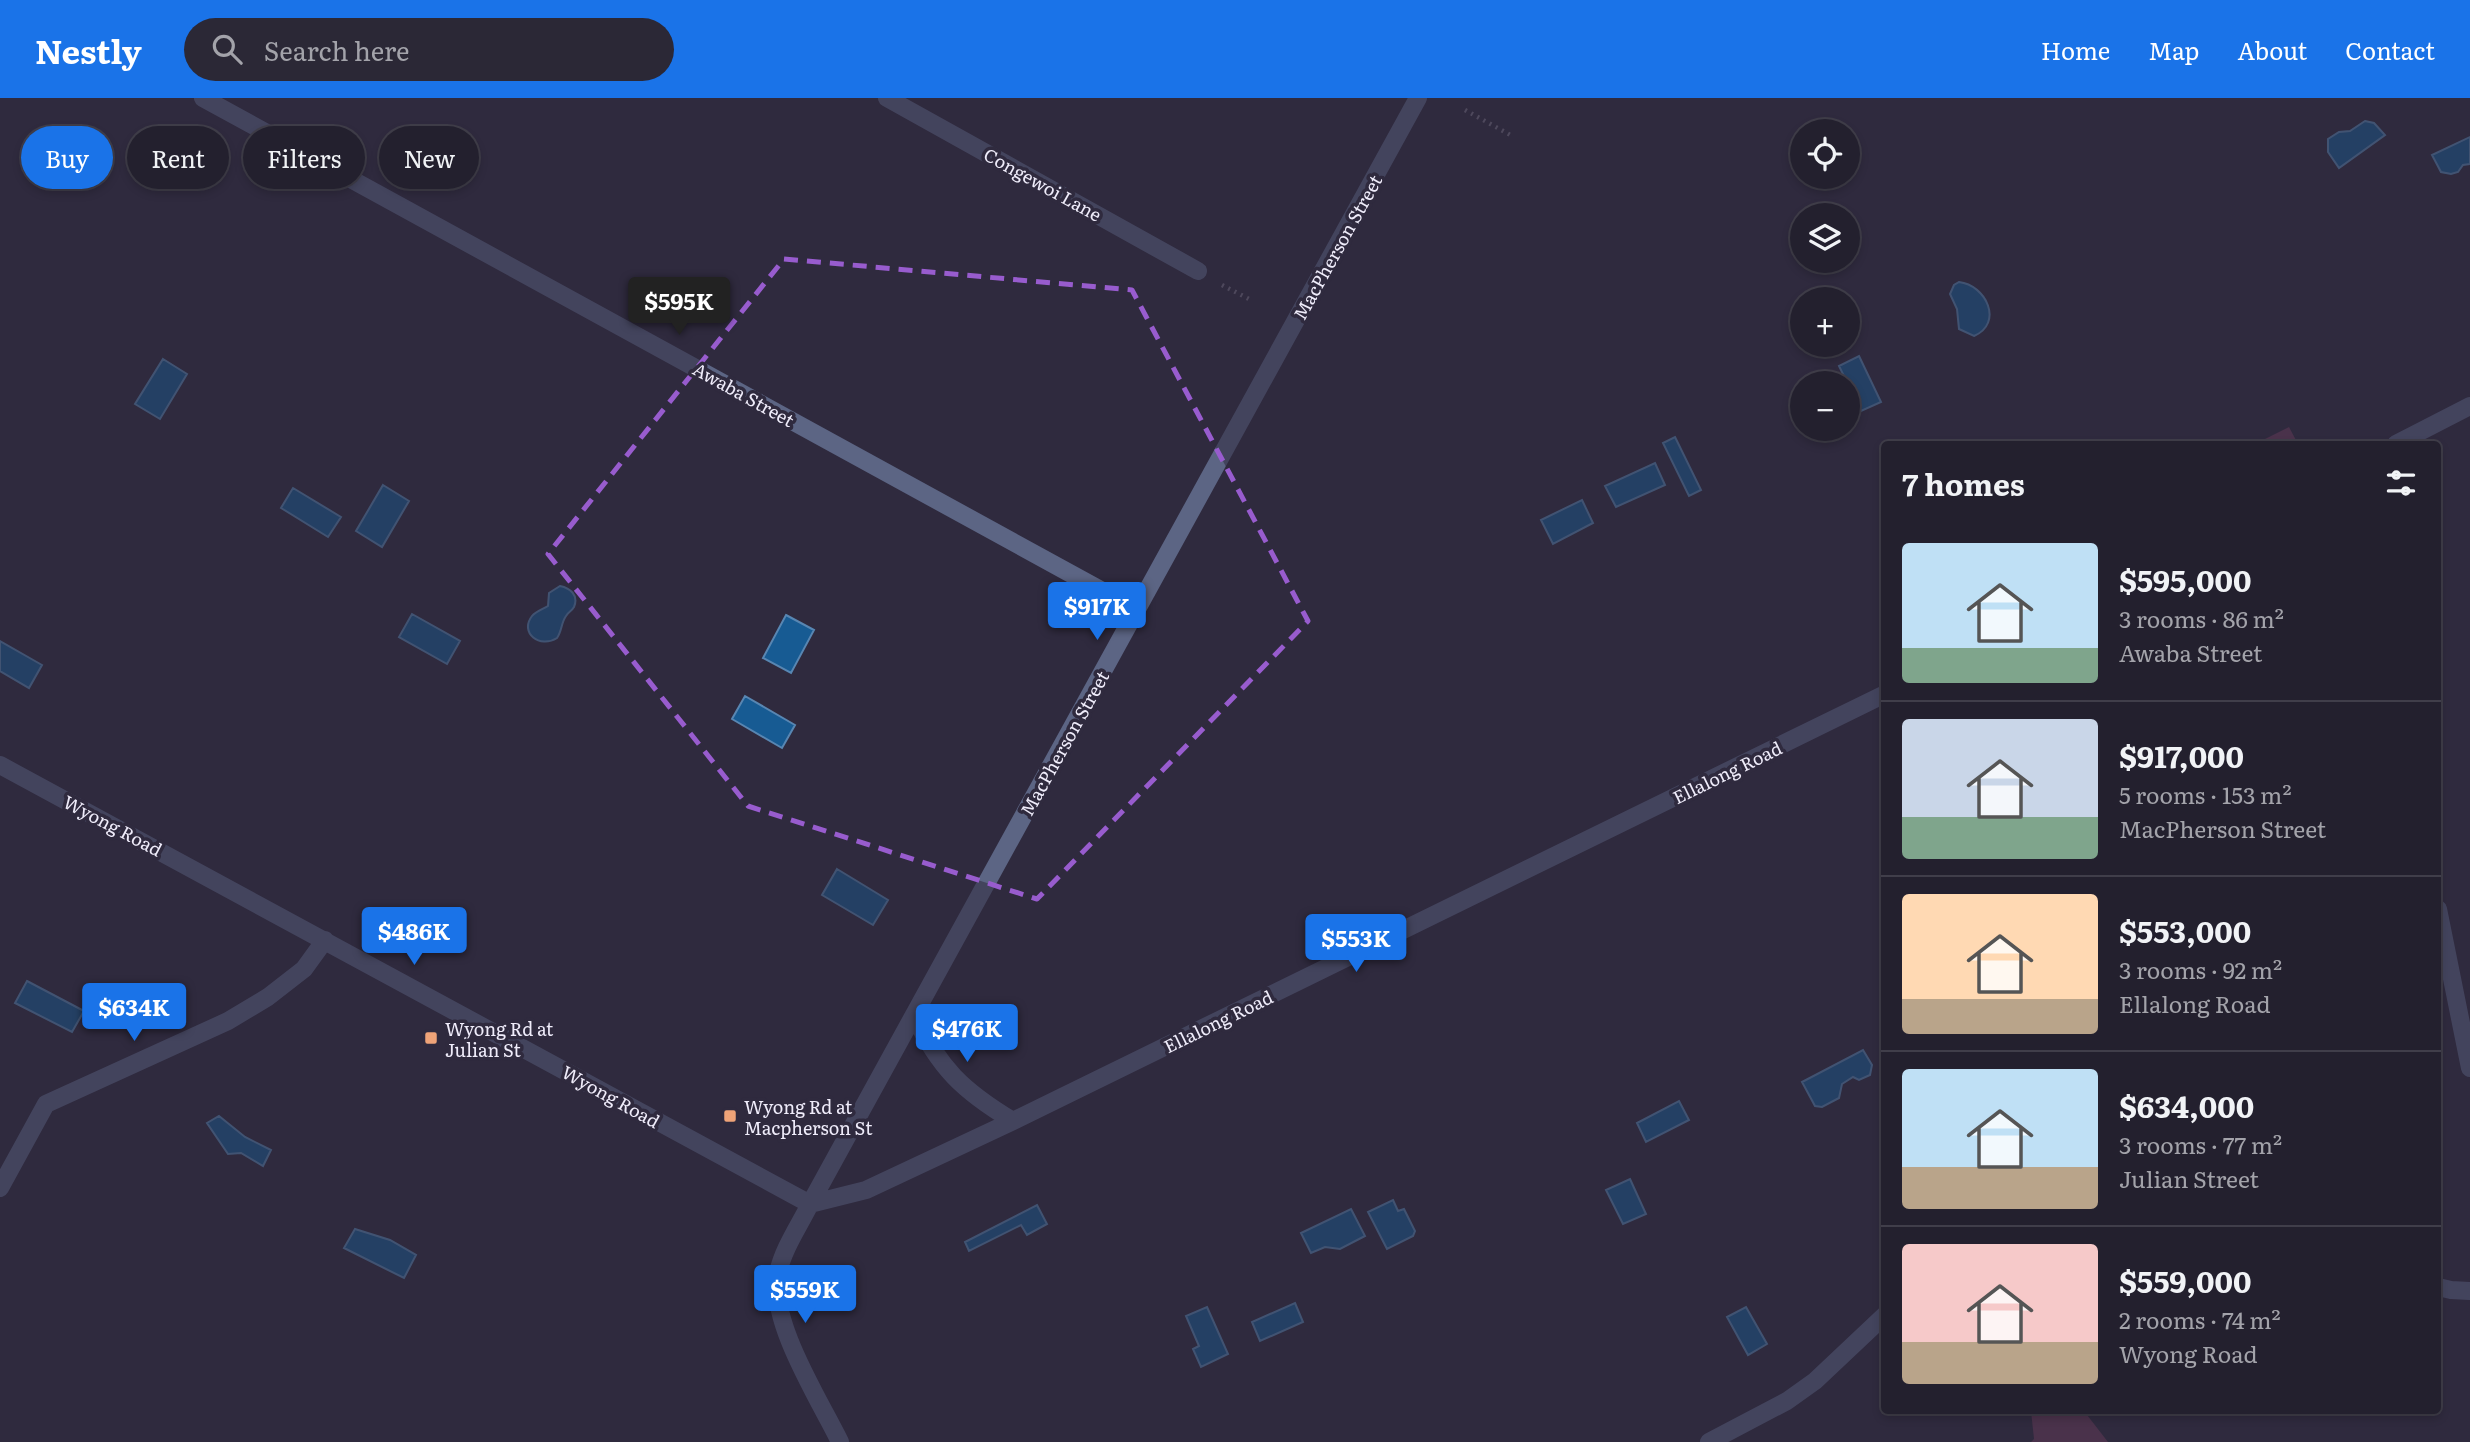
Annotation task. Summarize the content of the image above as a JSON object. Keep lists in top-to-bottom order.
{
  "streets": {
    "street": [
      "Congewoi Lane",
      "MacPherson Street",
      "Awaba Street",
      "Ellalong Road",
      "Wyong Road"
    ]
  },
  "crossings": [
    ["MacPherson Street", "Awaba Street"],
    ["MacPherson Street", "Ellalong Road"],
    ["MacPherson Street", "Wyong Road"],
    ["Ellalong Road", "Wyong Road"]
  ],
  "places": {
    "transit": ["Wyong Rd at Julian St", "Wyong Rd at Macpherson St"]
  },
  "page": {
    "header": "Nestly",
    "search": "Search here",
    "nav": [
      "Home",
      "Map",
      "About",
      "Contact"
    ],
    "map_buttons": ["+", "−"],
    "chip": [
      "Buy",
      "Rent",
      "Filters",
      "New"
    ],
    "price": [
      "$595K",
      "$917K",
      "$486K",
      "$553K",
      "$634K",
      "$476K",
      "$559K"
    ],
    "heading": "7 homes",
    "list": [
      {
        "name": "$595,000",
        "note": "3 rooms · 86 m² · Awaba Street"
      },
      {
        "name": "$917,000",
        "note": "5 rooms · 153 m² · MacPherson Street"
      },
      {
        "name": "$553,000",
        "note": "3 rooms · 92 m² · Ellalong Road"
      },
      {
        "name": "$634,000",
        "note": "3 rooms · 77 m² · Julian Street"
      },
      {
        "name": "$559,000",
        "note": "2 rooms · 74 m² · Wyong Road"
      }
    ]
  }
}
